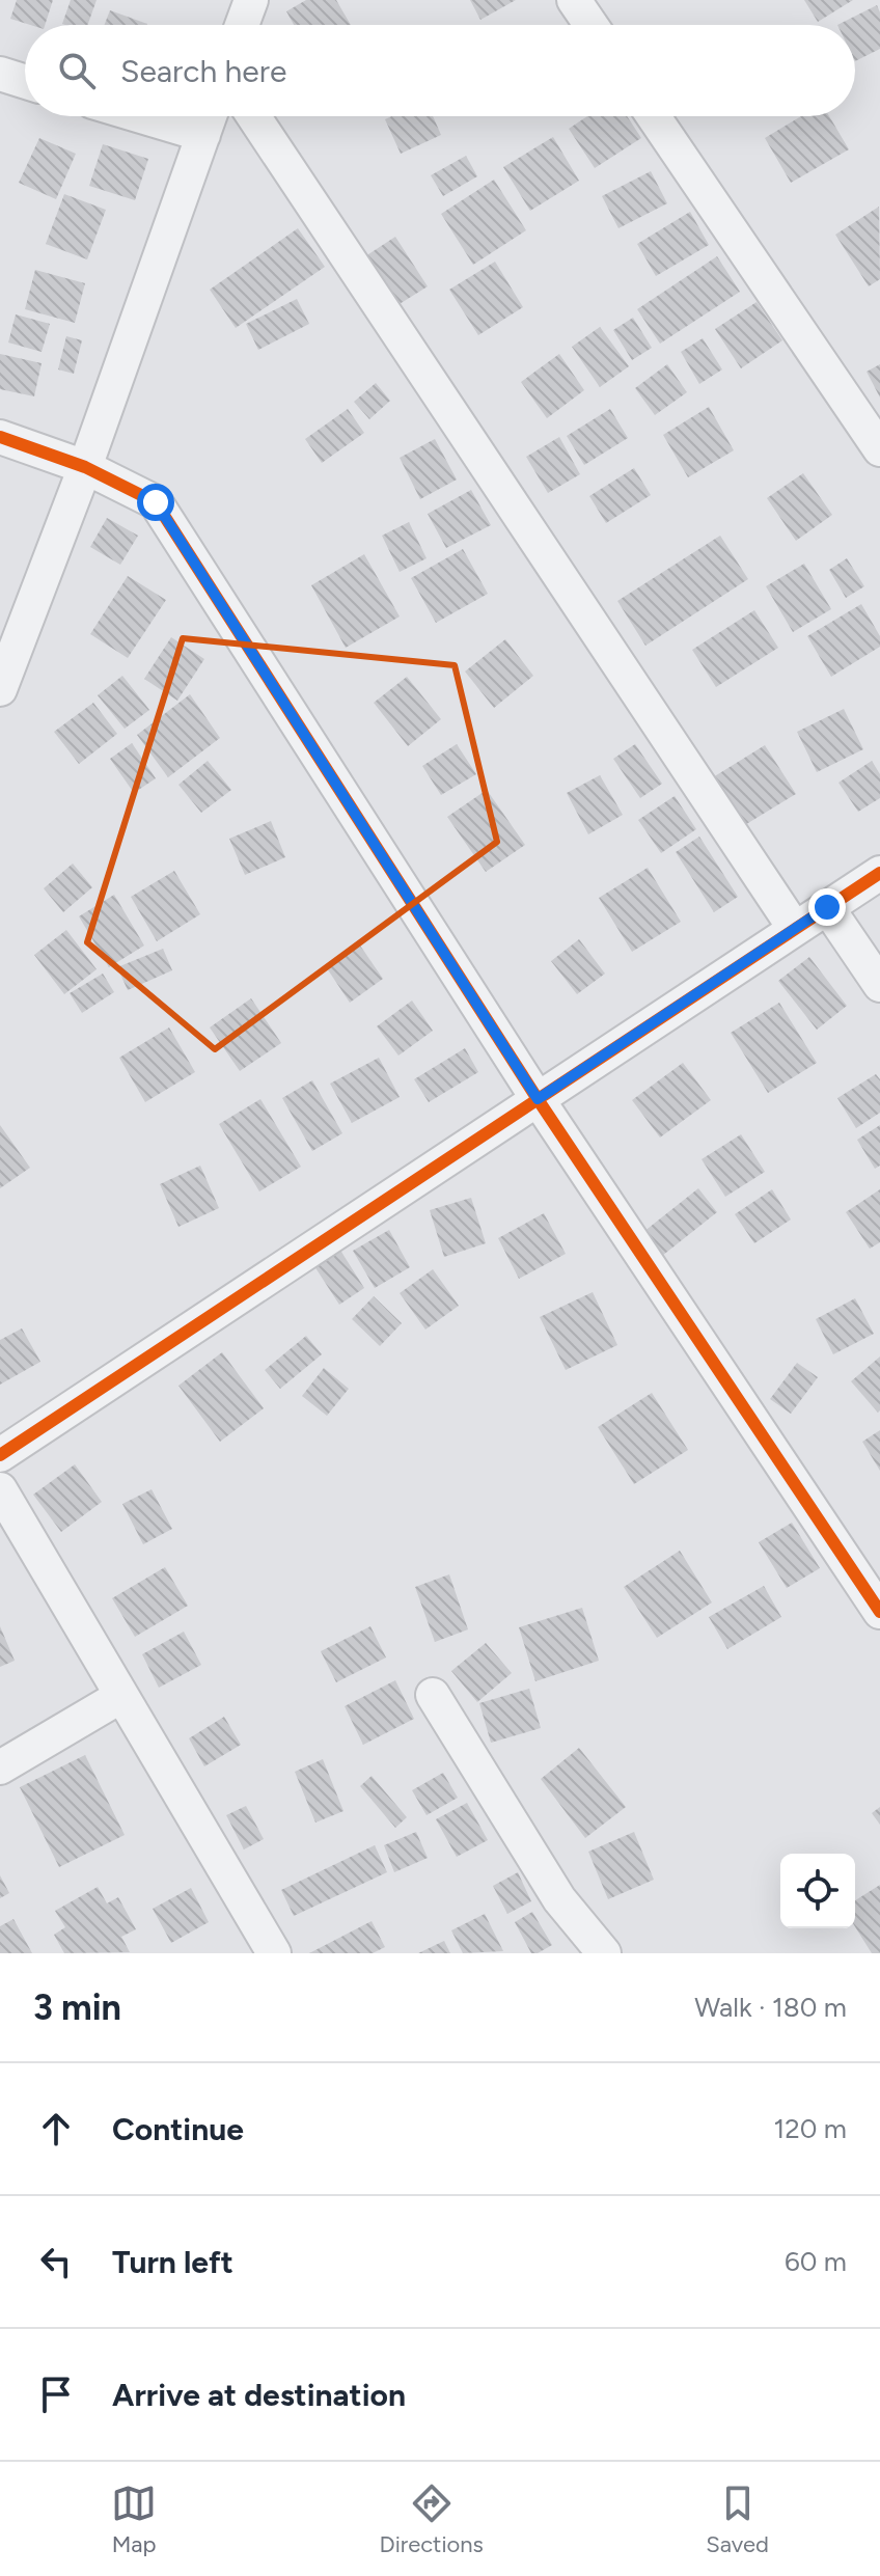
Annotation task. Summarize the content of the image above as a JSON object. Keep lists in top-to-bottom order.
{
  "page": {
    "search": "Search here",
    "heading": ["3 min", "Walk · 180 m"],
    "list": [
      ["Continue", "120 m"],
      ["Turn left", "60 m"],
      "Arrive at destination"
    ],
    "nav": ["Map", "Directions", "Saved"]
  }
}
